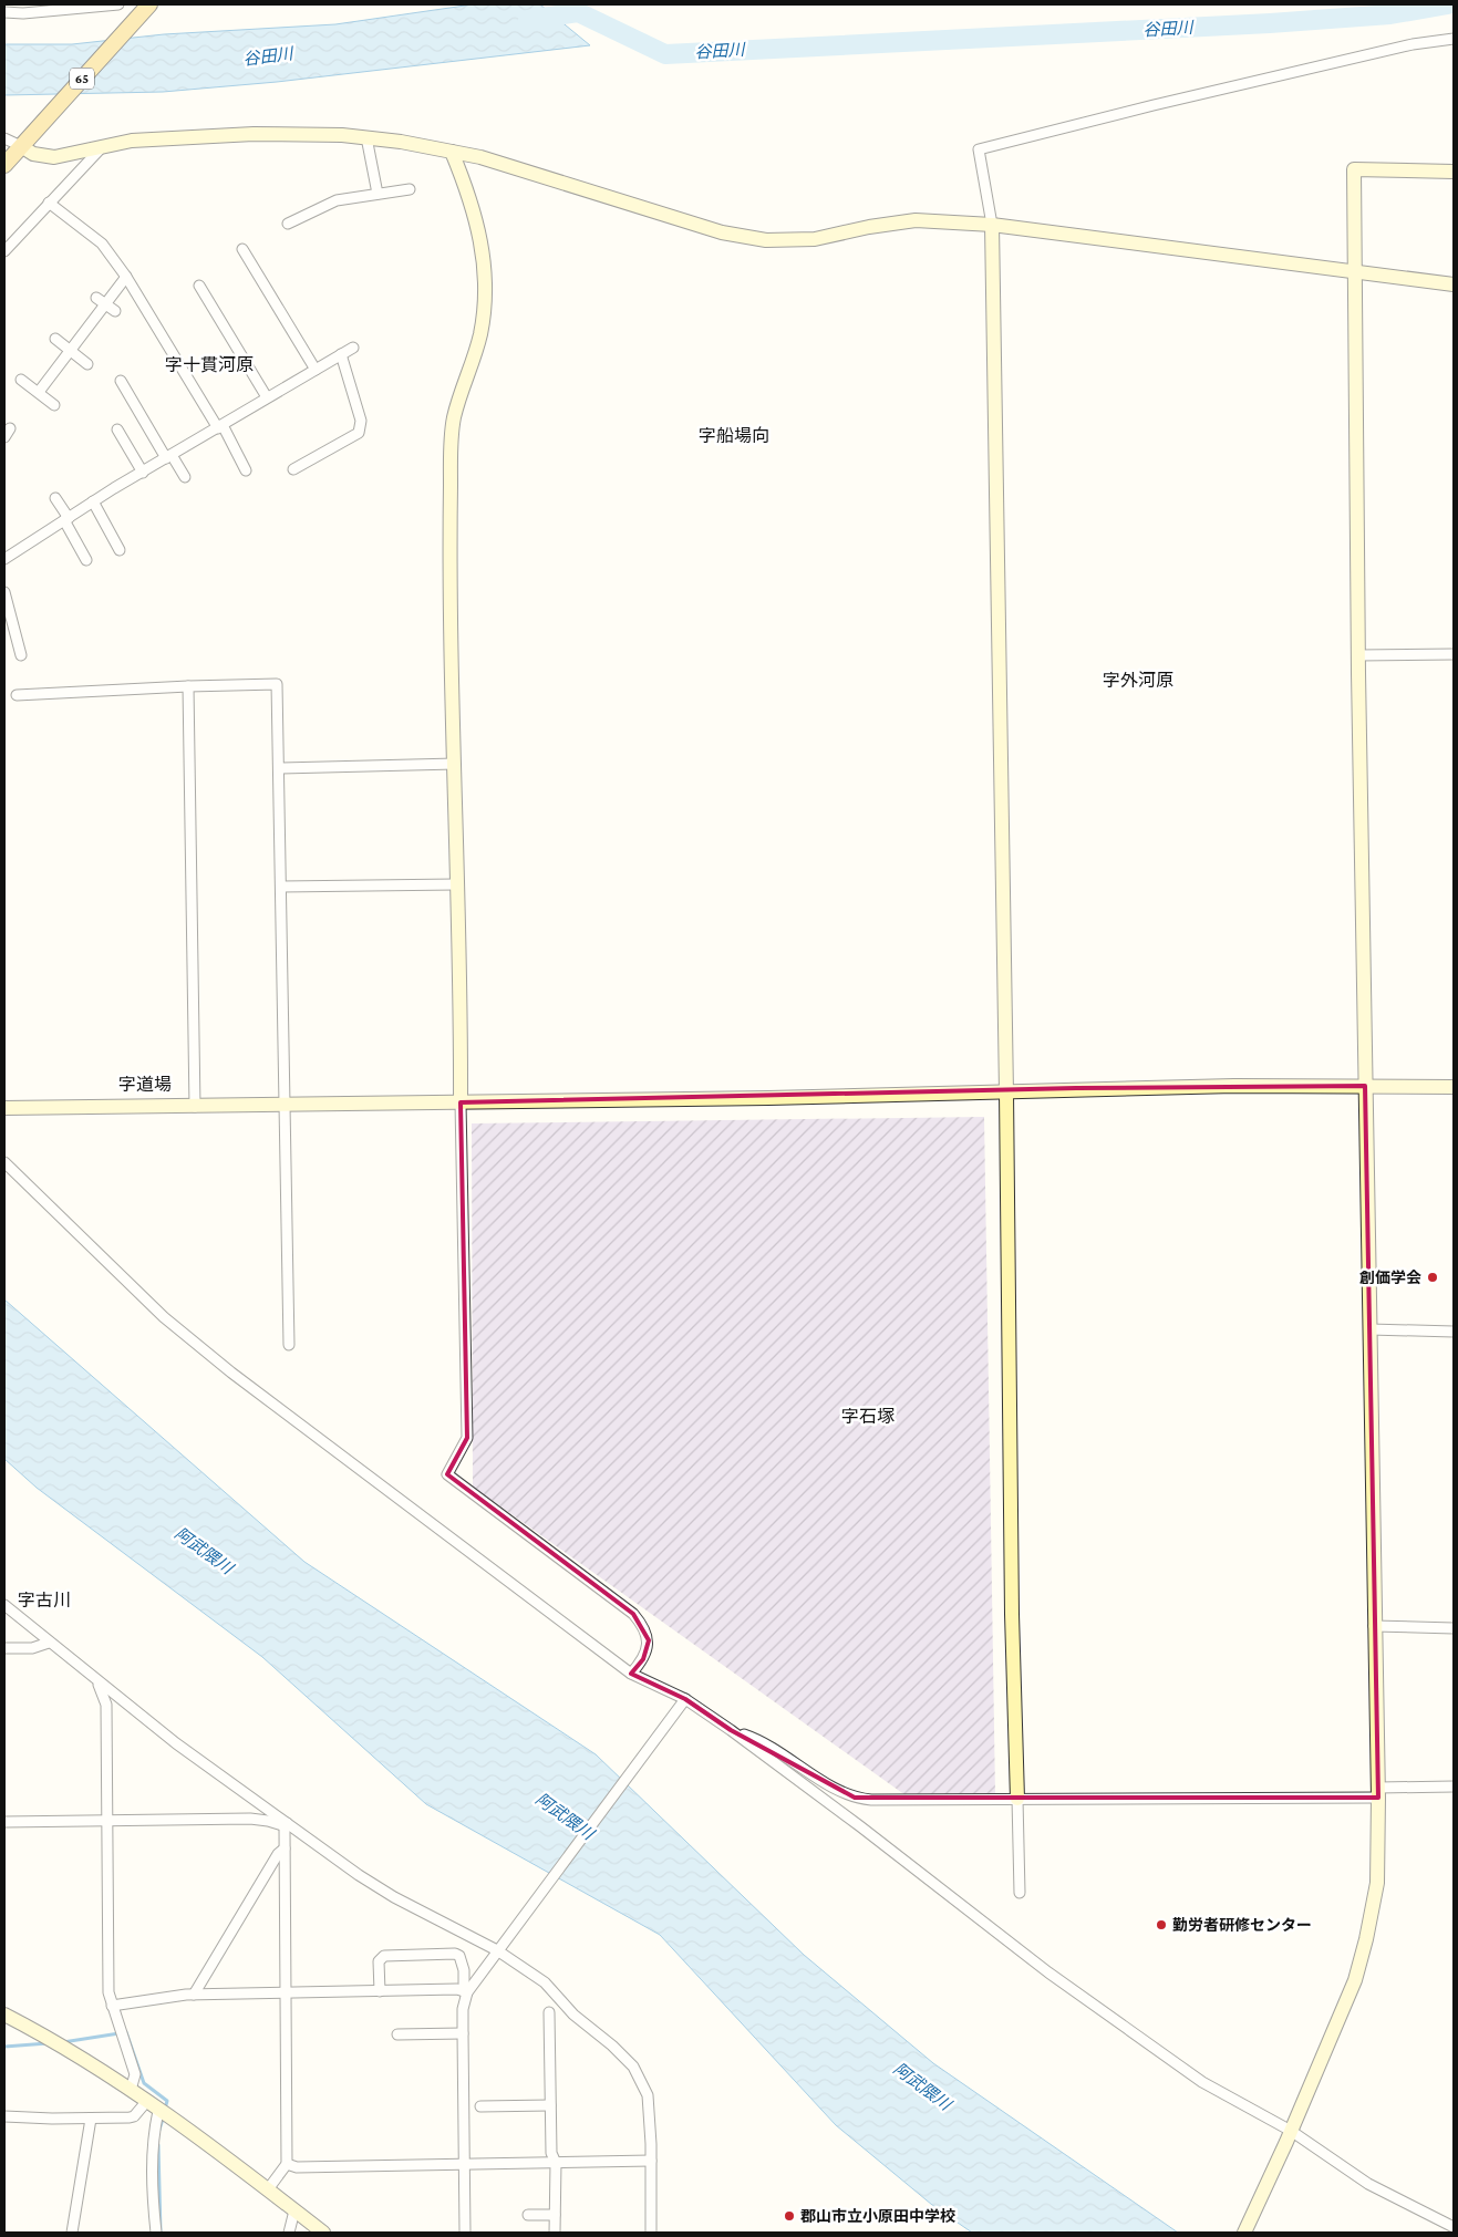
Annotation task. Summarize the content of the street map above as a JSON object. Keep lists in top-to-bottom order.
{
  "streets": {
    "main road": ["65"]
  },
  "districts": [
    "字十貫河原",
    "字船場向",
    "字外河原",
    "字道場",
    "字石塚",
    "字古川"
  ],
  "water": ["谷田川", "阿武隈川"],
  "places": ["創価学会", "勤労者研修センター", "郡山市立小原田中学校"]
}
